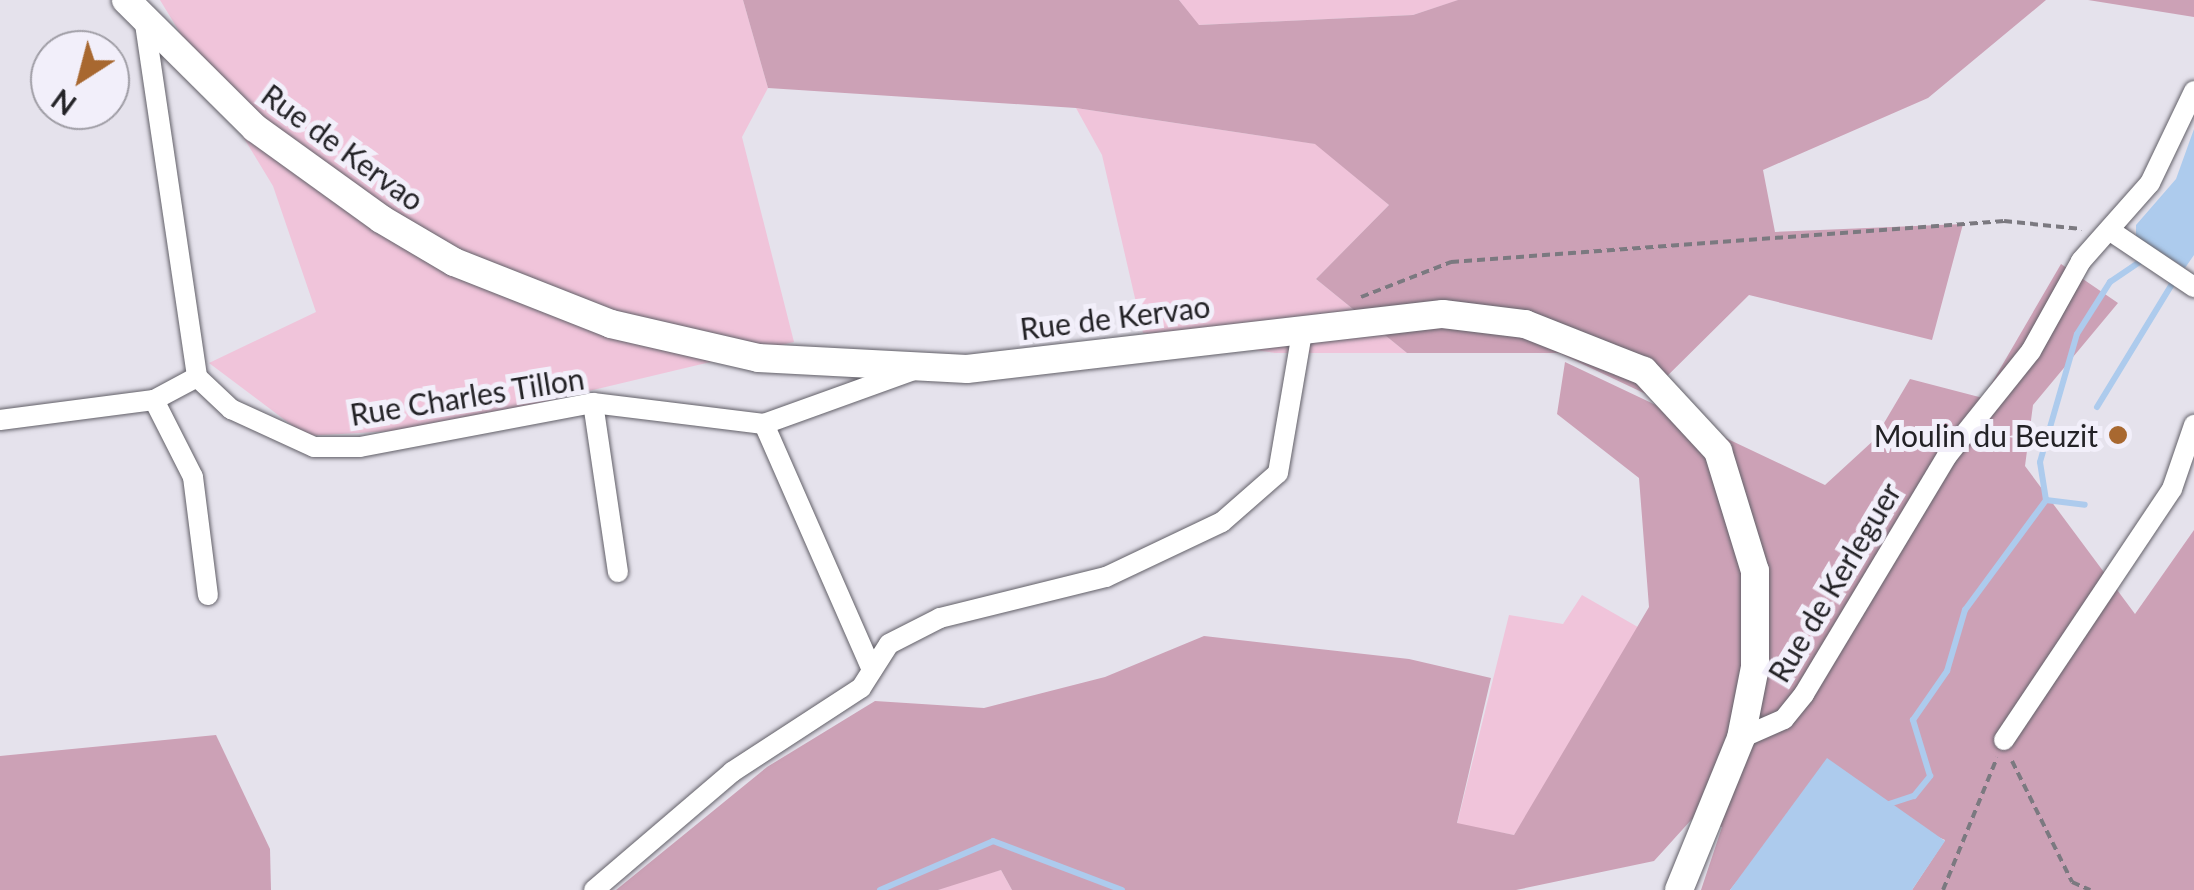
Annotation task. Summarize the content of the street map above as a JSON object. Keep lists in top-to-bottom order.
{
  "streets": {
    "main road": ["Rue de Kervao"],
    "street": ["Rue Charles Tillon", "Rue de Kerleguer"]
  },
  "crossings": [
    ["Rue de Kervao", "Rue de Kerleguer"]
  ],
  "places": ["Moulin du Beuzit"],
  "north": "bottom left"
}
